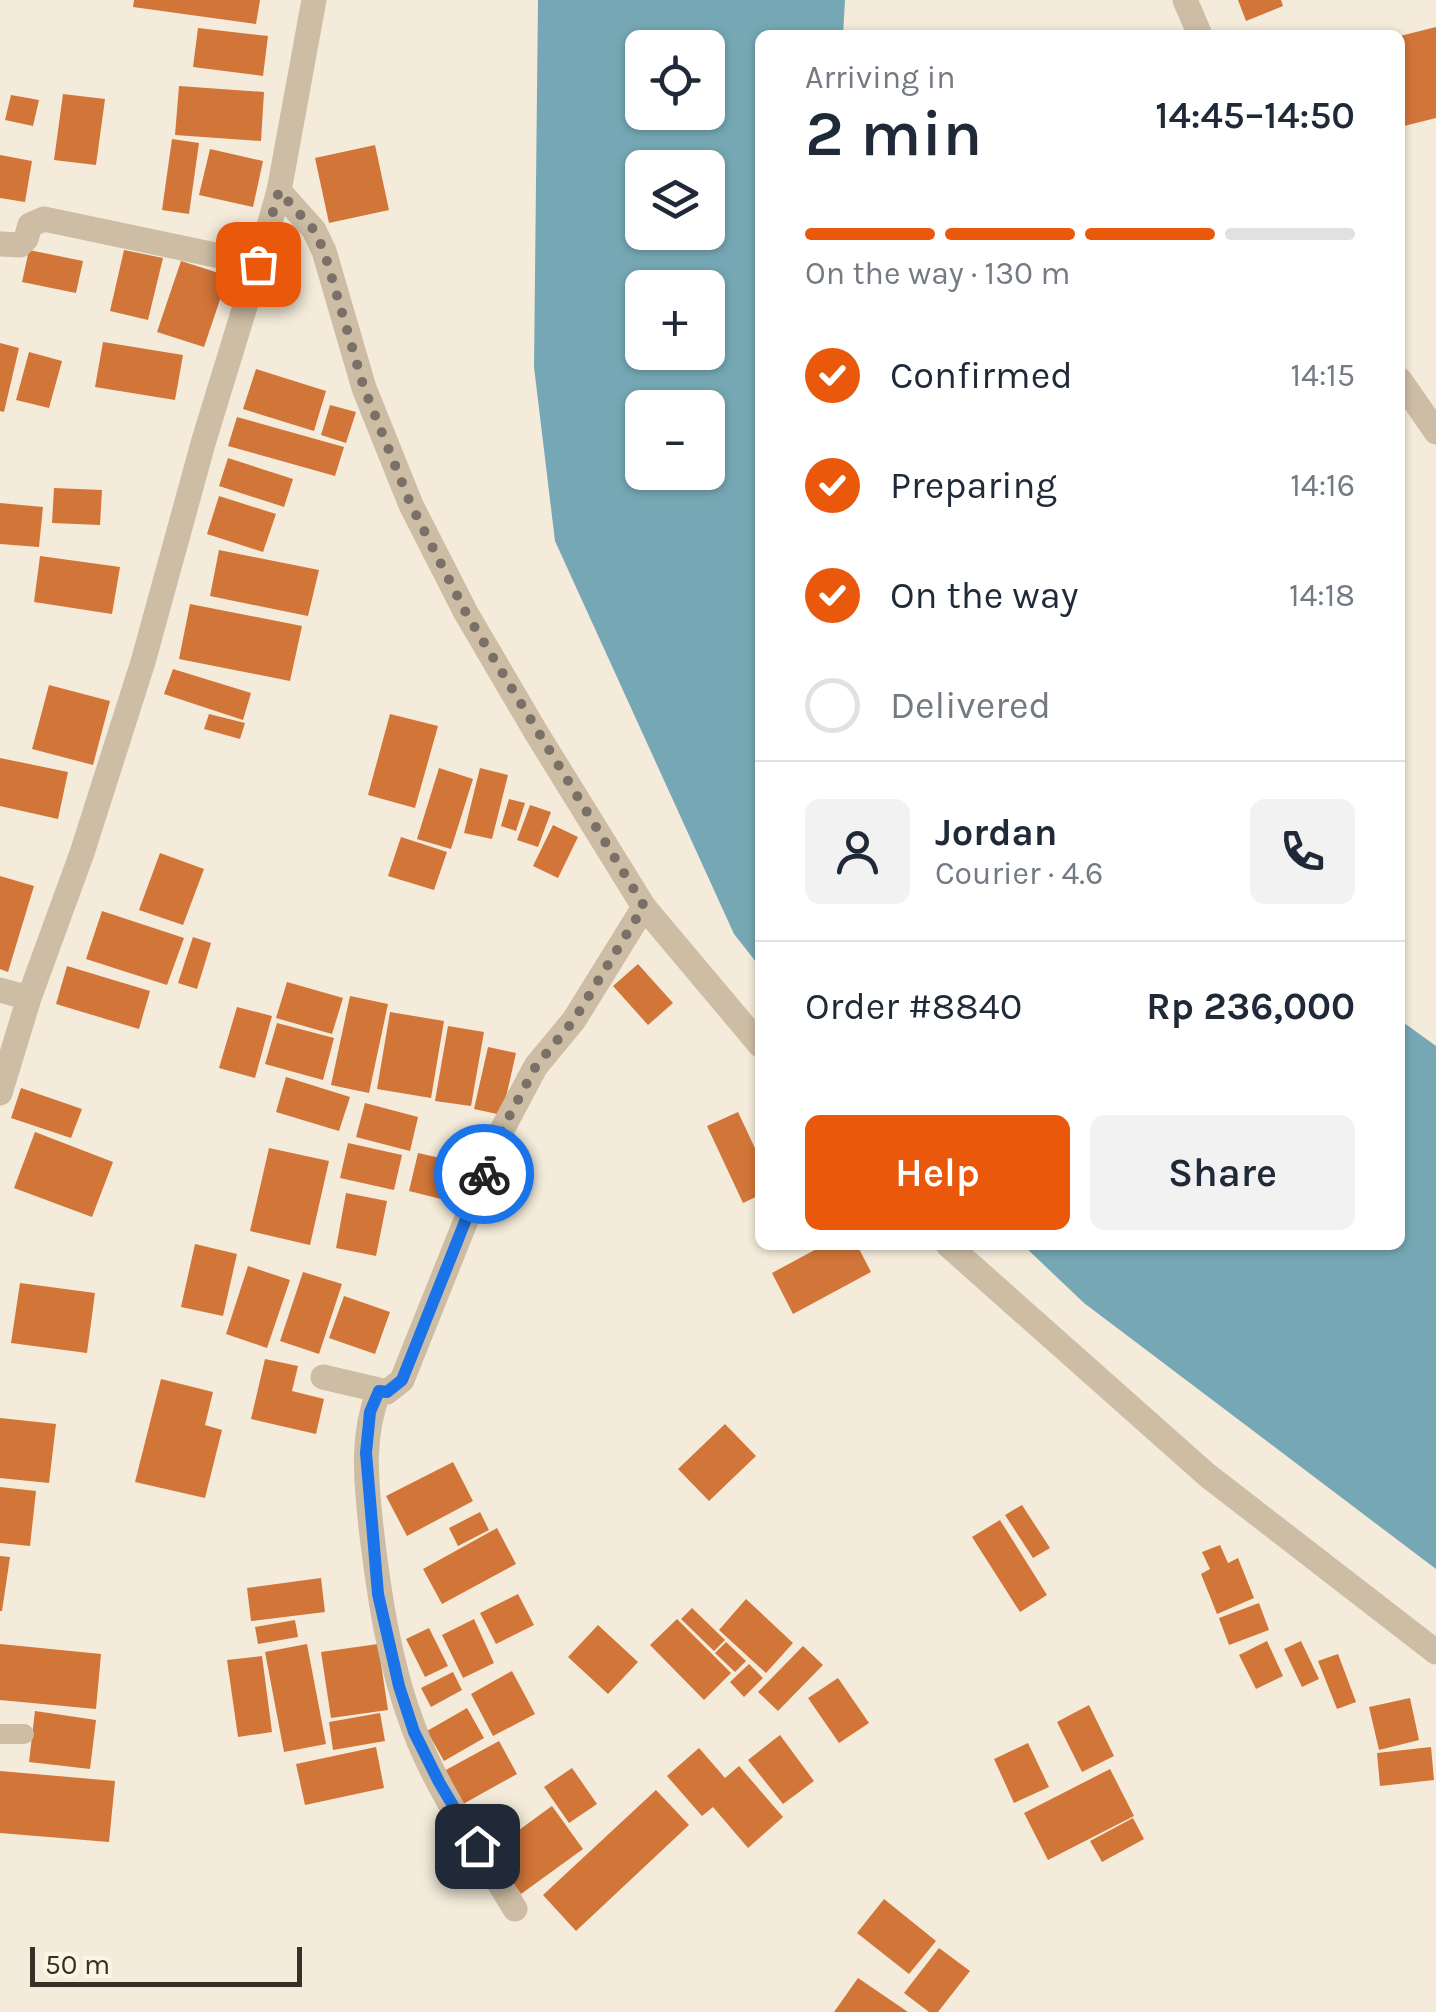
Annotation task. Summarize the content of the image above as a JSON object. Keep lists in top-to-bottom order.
{
  "scale_bar": "50 m",
  "page": {
    "map_buttons": ["+", "−"],
    "heading": ["2 min", "Arriving in", "14:45–14:50"],
    "panel": [
      "Jordan",
      "Courier · 4.6",
      "Order #8840",
      "Rp 236,000"
    ],
    "bar": "On the way · 130 m",
    "list": [
      ["Confirmed", "14:15"],
      ["Preparing", "14:16"],
      ["On the way", "14:18"],
      "Delivered"
    ],
    "buttons": ["Help", "Share"],
    "scale": "50 m"
  }
}
